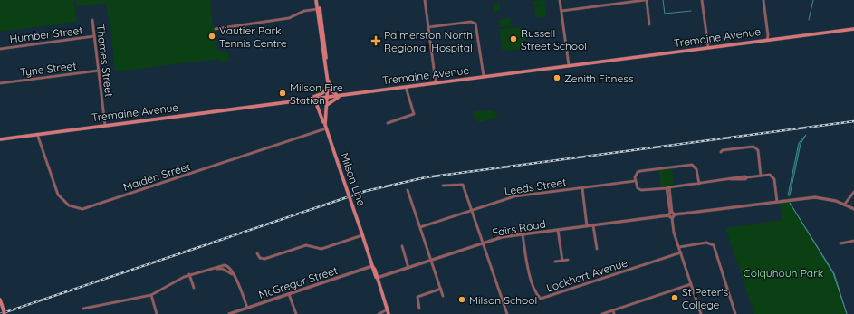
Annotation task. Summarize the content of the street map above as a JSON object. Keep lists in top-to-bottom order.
{
  "streets": {
    "main road": ["Tremaine Avenue", "Milson Line"],
    "street": [
      "Humber Street",
      "Thames Street",
      "Tyne Street",
      "Malden Street",
      "Leeds Street",
      "Fairs Road",
      "Lockhart Avenue",
      "McGregor Street"
    ]
  },
  "crossings": [
    ["Humber Street", "Thames Street"],
    ["Tremaine Avenue", "Thames Street"],
    ["Tremaine Avenue", "Malden Street"],
    ["Tremaine Avenue", "Milson Line"],
    ["Thames Street", "Tyne Street"],
    ["Malden Street", "Milson Line"],
    ["Milson Line", "Fairs Road"],
    ["Milson Line", "McGregor Street"],
    ["Fairs Road", "Lockhart Avenue"]
  ],
  "parks": ["Colquhoun Park"],
  "places": {
    "other": [
      "Vautier Park Tennis Centre",
      "Russell Street School",
      "Zenith Fitness",
      "Milson Fire Station",
      "St Peter's College",
      "Milson School"
    ],
    "health": ["Palmerston North Regional Hospital"]
  }
}
